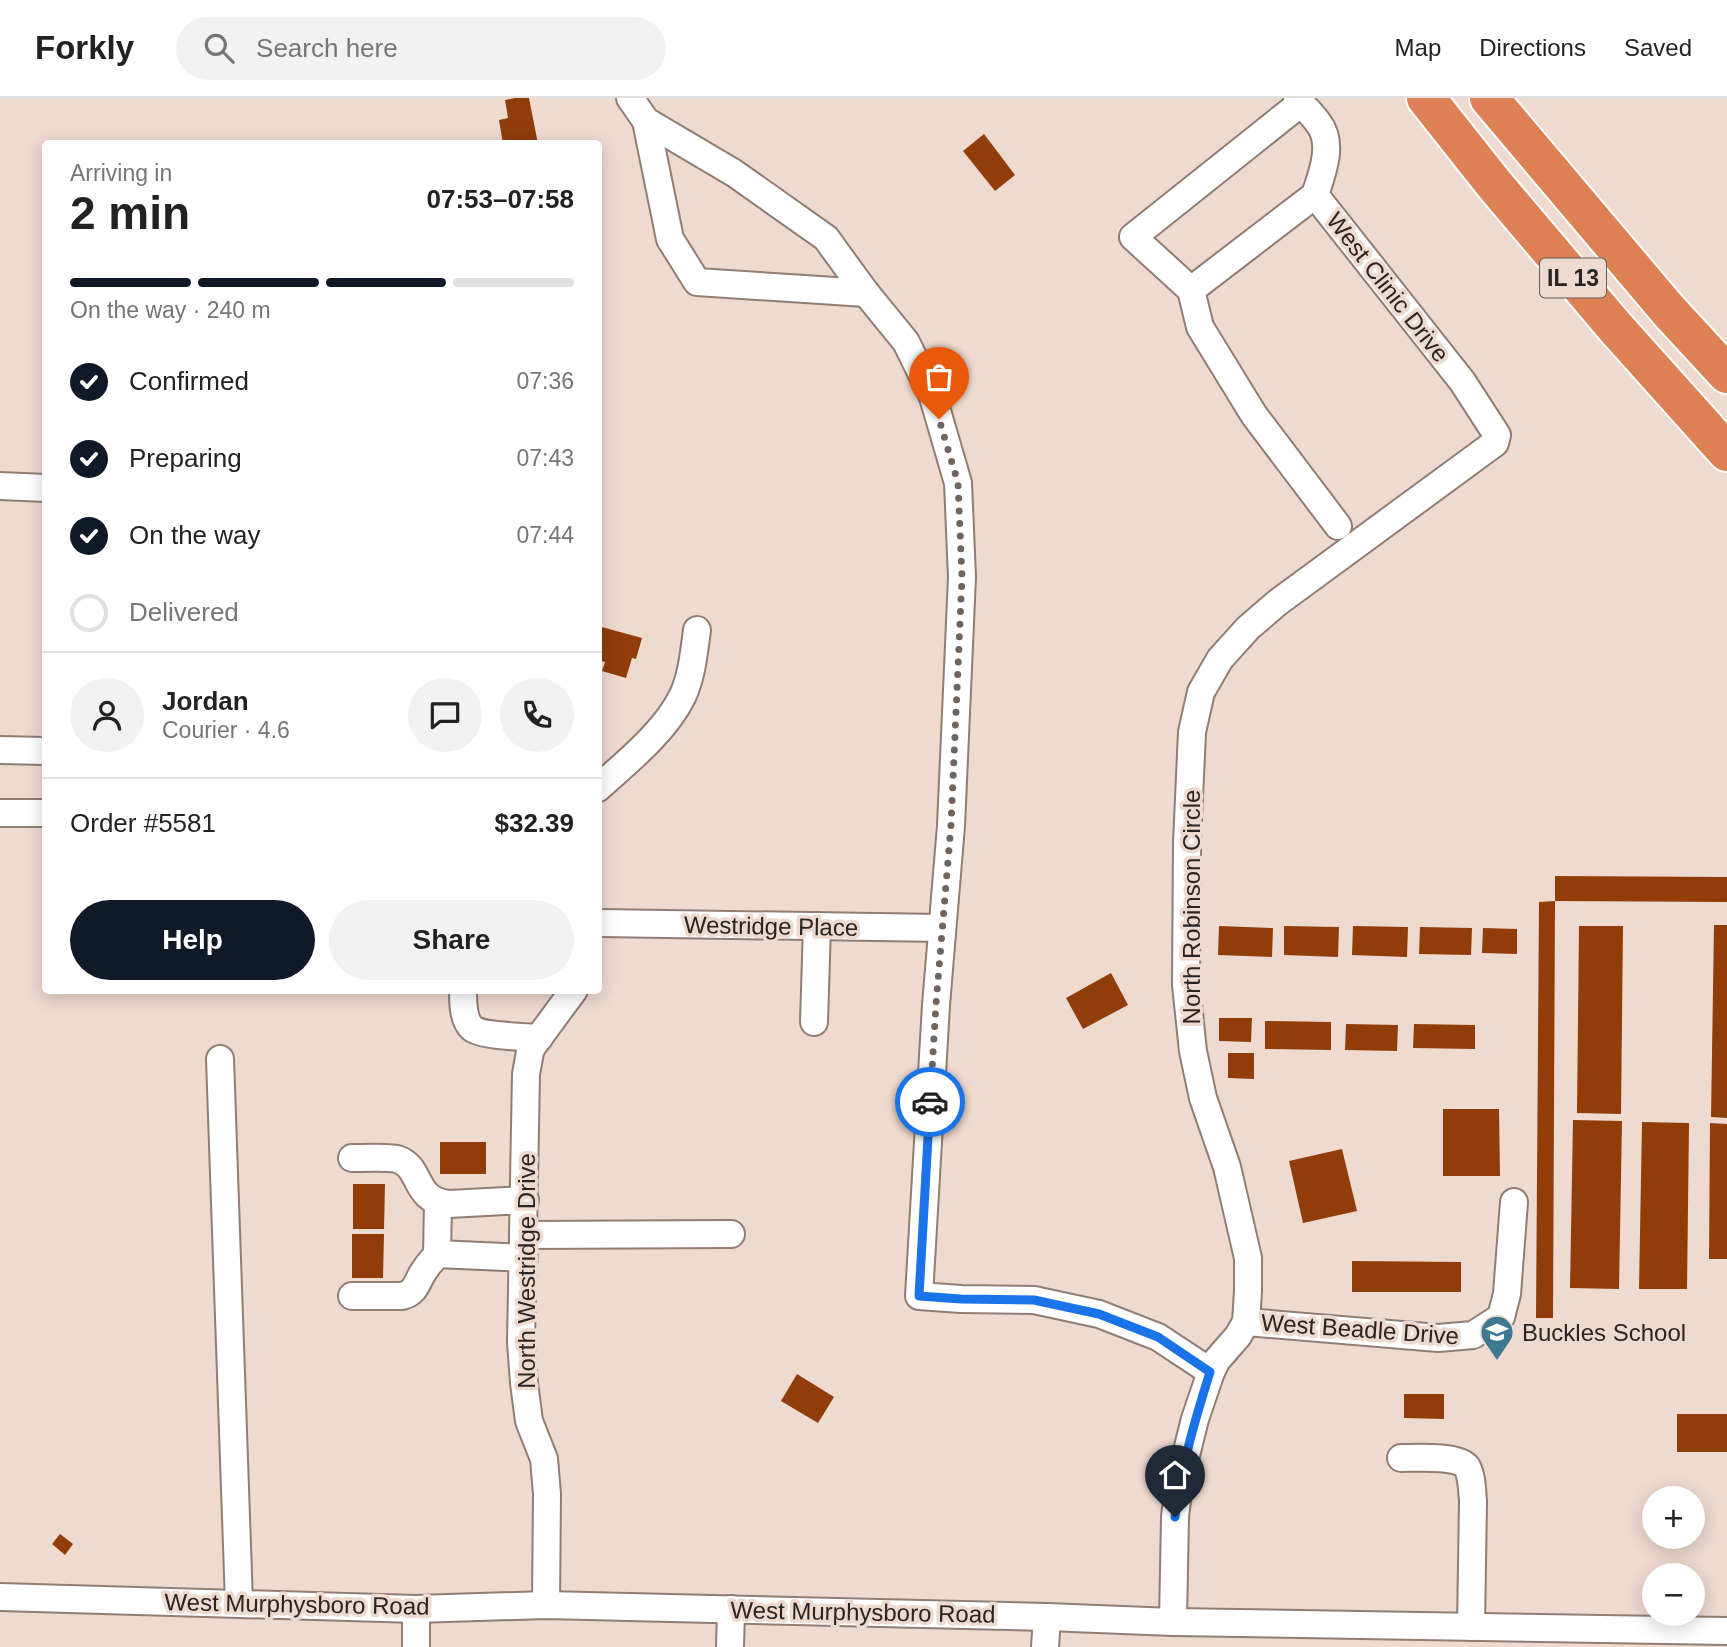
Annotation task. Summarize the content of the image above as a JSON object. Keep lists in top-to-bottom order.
{
  "streets": {
    "highway": ["IL 13"],
    "street": [
      "West Clinic Drive",
      "North Robinson Circle",
      "Westridge Place",
      "North Westridge Drive",
      "West Beadle Drive",
      "West Murphysboro Road"
    ]
  },
  "crossings": [
    ["West Clinic Drive", "North Robinson Circle"],
    ["North Robinson Circle", "West Beadle Drive"],
    ["North Westridge Drive", "West Murphysboro Road"]
  ],
  "places": {
    "school or university": ["Buckles School"]
  },
  "page": {
    "header": "Forkly",
    "search": "Search here",
    "nav": ["Map", "Directions", "Saved"],
    "heading": ["2 min", "Arriving in", "07:53–07:58"],
    "panel": [
      "Jordan",
      "Courier · 4.6",
      "Order #5581",
      "$32.39"
    ],
    "bar": "On the way · 240 m",
    "list": [
      ["Confirmed", "07:36"],
      ["Preparing", "07:43"],
      ["On the way", "07:44"],
      "Delivered"
    ],
    "buttons": ["Help", "Share"],
    "map_buttons": ["+", "−"]
  }
}
